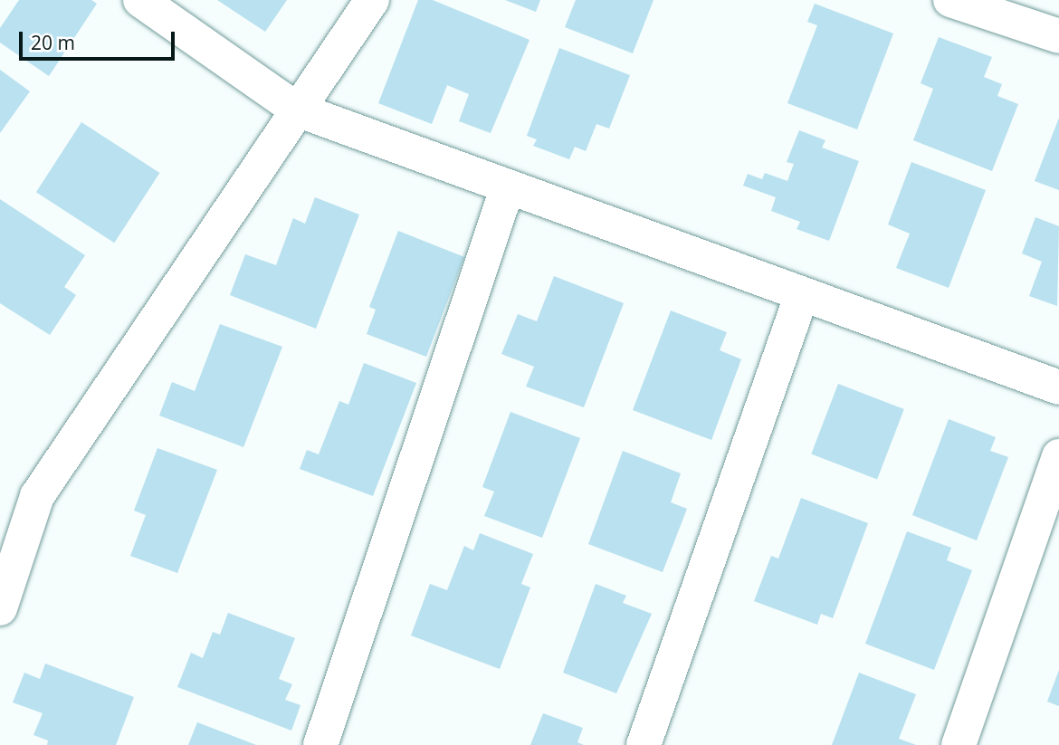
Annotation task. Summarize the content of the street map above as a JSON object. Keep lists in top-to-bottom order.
{
  "scale_bar": "20 m"
}
